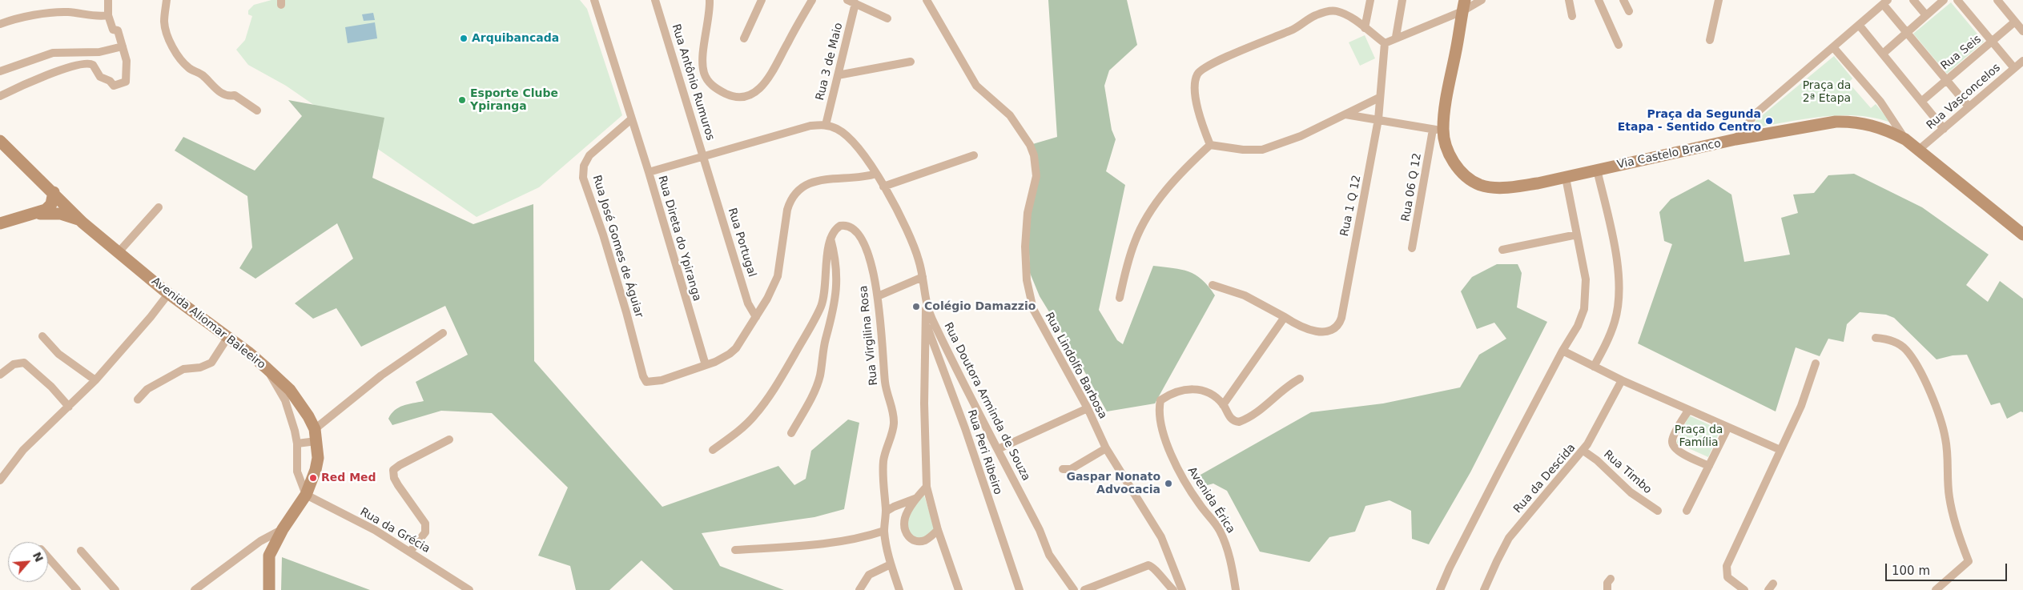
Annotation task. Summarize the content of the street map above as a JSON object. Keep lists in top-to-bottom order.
{
  "streets": {
    "main road": ["Via Castelo Branco", "Avenida Aliomar Baleeiro"],
    "street": [
      "Rua Seis",
      "Rua 3 de Maio",
      "Rua Antônio Rumuros",
      "Rua Vasconcelos",
      "Rua 06 Q 12",
      "Rua 1 Q 12",
      "Rua Direta do Ypiranga",
      "Rua Portugal",
      "Rua José Gomes de Águiar",
      "Rua Virgilina Rosa",
      "Rua Lindolfo Barbosa",
      "Rua Doutora Arminda de Souza",
      "Rua Peri Ribeiro",
      "Rua Timbo",
      "Rua da Descida",
      "Avenida Érica",
      "Rua da Grécia"
    ]
  },
  "crossings": [
    ["Rua 3 de Maio", "Rua Doutora Arminda de Souza"],
    ["Rua Antônio Rumuros", "Rua Portugal"],
    ["Rua Vasconcelos", "Via Castelo Branco"],
    ["Via Castelo Branco", "Rua 06 Q 12"],
    ["Rua Direta do Ypiranga", "Rua José Gomes de Águiar"],
    ["Avenida Aliomar Baleeiro", "Rua da Grécia"],
    ["Rua Timbo", "Rua da Descida"]
  ],
  "parks": ["Praça da 2ª Etapa", "Praça da Família"],
  "places": [
    "Arquibancada",
    "Esporte Clube Ypiranga",
    "Praça da Segunda Etapa - Sentido Centro",
    "Colégio Damazzio",
    "Red Med",
    "Gaspar Nonato Advocacia"
  ],
  "scale_bar": "100 m",
  "north": "top right"
}
